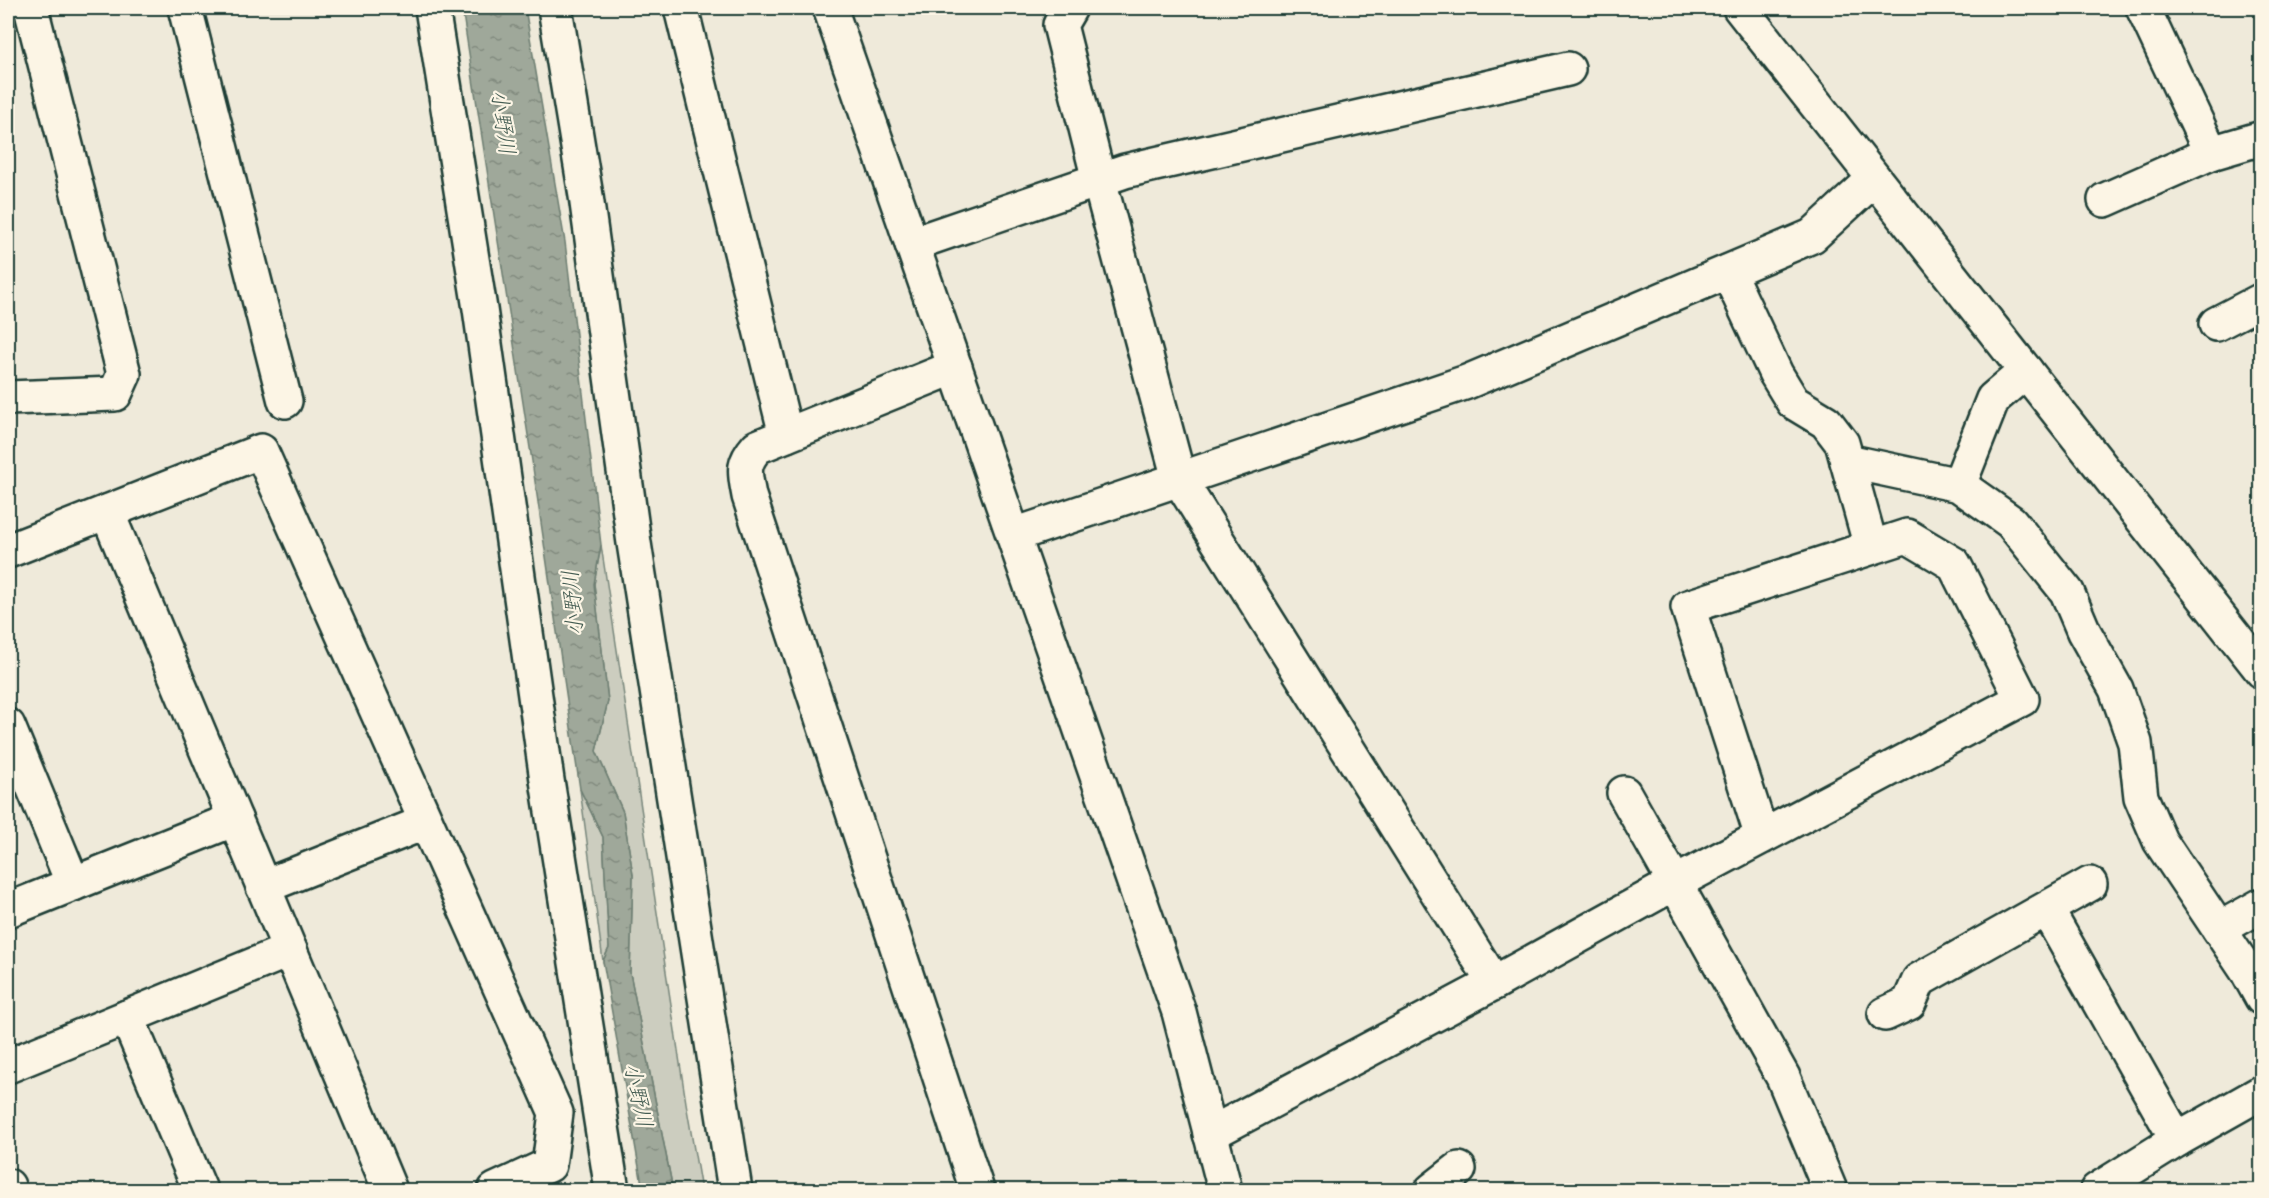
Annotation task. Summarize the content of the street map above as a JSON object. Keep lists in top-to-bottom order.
{
  "water": ["小野川"]
}
